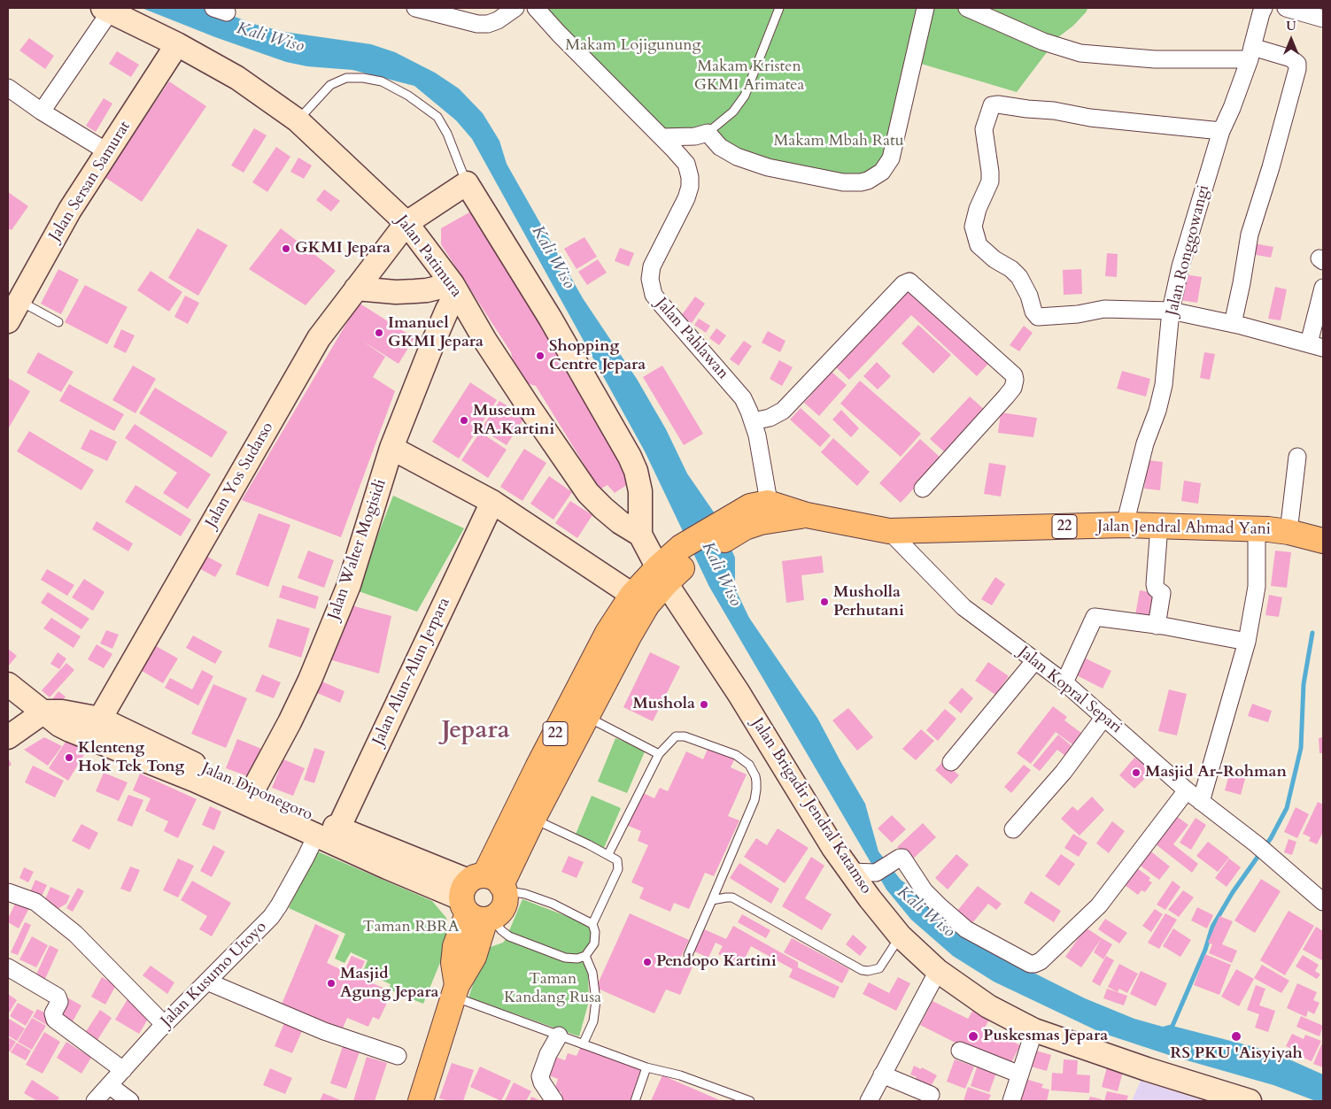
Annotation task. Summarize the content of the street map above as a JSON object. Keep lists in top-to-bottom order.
{
  "streets": {
    "highway": ["22", "Jalan Jendral Ahmad Yani"],
    "street": [
      "Jalan Sersan Samurat",
      "Jalan Ronggowangi",
      "Jalan Patimura",
      "Jalan Pahlawan",
      "Jalan Yos Sudarso",
      "Jalan Walter Mogisidi",
      "Jalan Alun-Alun Jerpara",
      "Jalan Kopral Separi",
      "Jalan Diponegoro",
      "Jalan Brigadir Jendral Katamso",
      "Jalan Kusumo Utoyo"
    ]
  },
  "crossings": [
    ["Jalan Sersan Samurat", "Jalan Patimura"],
    ["Jalan Ronggowangi", "Jalan Jendral Ahmad Yani"],
    ["Jalan Patimura", "Jalan Yos Sudarso"],
    ["Jalan Patimura", "22"],
    ["Jalan Patimura", "Jalan Jendral Ahmad Yani"],
    ["Jalan Patimura", "Jalan Walter Mogisidi"],
    ["Jalan Patimura", "Jalan Brigadir Jendral Katamso"],
    ["Jalan Pahlawan", "Jalan Jendral Ahmad Yani"],
    ["Jalan Yos Sudarso", "Jalan Diponegoro"],
    ["22", "Jalan Jendral Ahmad Yani"],
    ["22", "Jalan Diponegoro"],
    ["22", "Jalan Brigadir Jendral Katamso"],
    ["Jalan Jendral Ahmad Yani", "Jalan Kopral Separi"],
    ["Jalan Jendral Ahmad Yani", "Jalan Brigadir Jendral Katamso"],
    ["Jalan Walter Mogisidi", "Jalan Diponegoro"],
    ["Jalan Alun-Alun Jerpara", "Jalan Diponegoro"],
    ["Jalan Alun-Alun Jerpara", "Jalan Kusumo Utoyo"],
    ["Jalan Diponegoro", "Jalan Kusumo Utoyo"]
  ],
  "districts": ["Jepara"],
  "water": ["Kali Wiso"],
  "parks": [
    "Makam Lojigunung",
    "Makam Kristen GKMI Arimatea",
    "Makam Mbah Ratu",
    "Taman RBRA",
    "Taman Kandang Rusa"
  ],
  "places": [
    "GKMI Jepara",
    "Imanuel GKMI Jepara",
    "Shopping Centre Jepara",
    "Museum RA.Kartini",
    "Musholla Perhutani",
    "Mushola",
    "Klenteng Hok Tek Tong",
    "Masjid Ar-Rohman",
    "Pendopo Kartini",
    "Masjid Agung Jepara",
    "Puskesmas Jepara",
    "RS PKU 'Aisyiyah"
  ],
  "north": "top"
}
